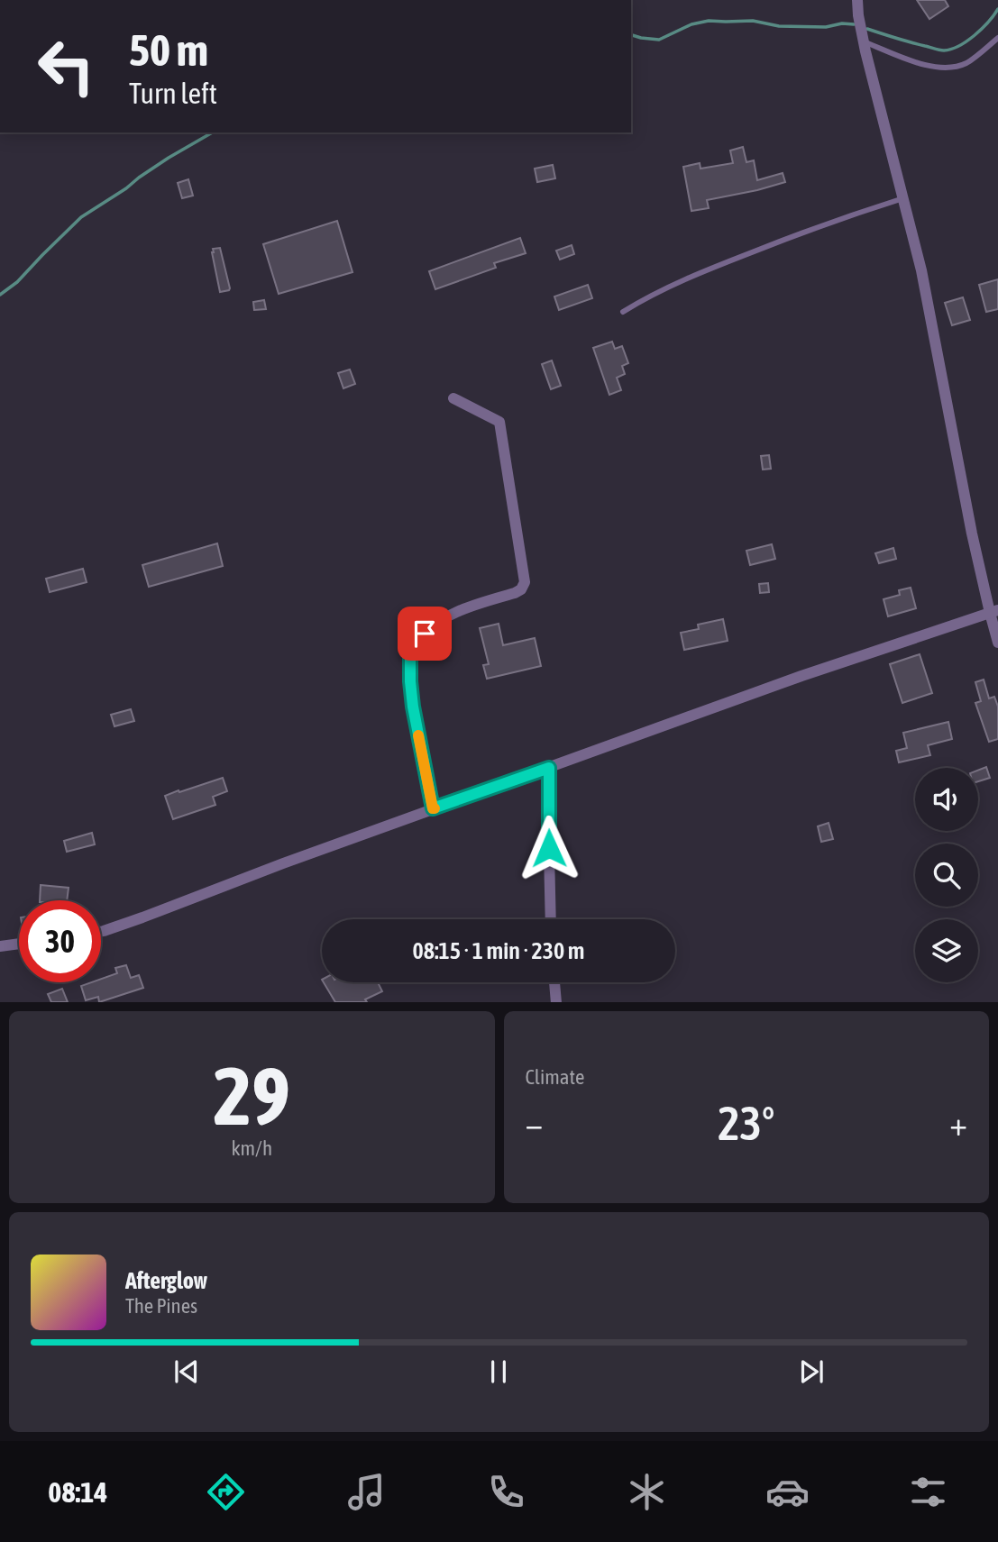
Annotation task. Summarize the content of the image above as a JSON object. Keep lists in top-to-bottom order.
{
  "page": {
    "turn": ["50 m", "Turn left"],
    "limit": "30",
    "trip": "08:15 · 1 min · 230 m",
    "tile": [
      ["29", "km/h"],
      "Climate"
    ],
    "heat": ["−", "23°", "+"],
    "song": ["Afterglow", "The Pines"],
    "tabs": "08:14"
  }
}
